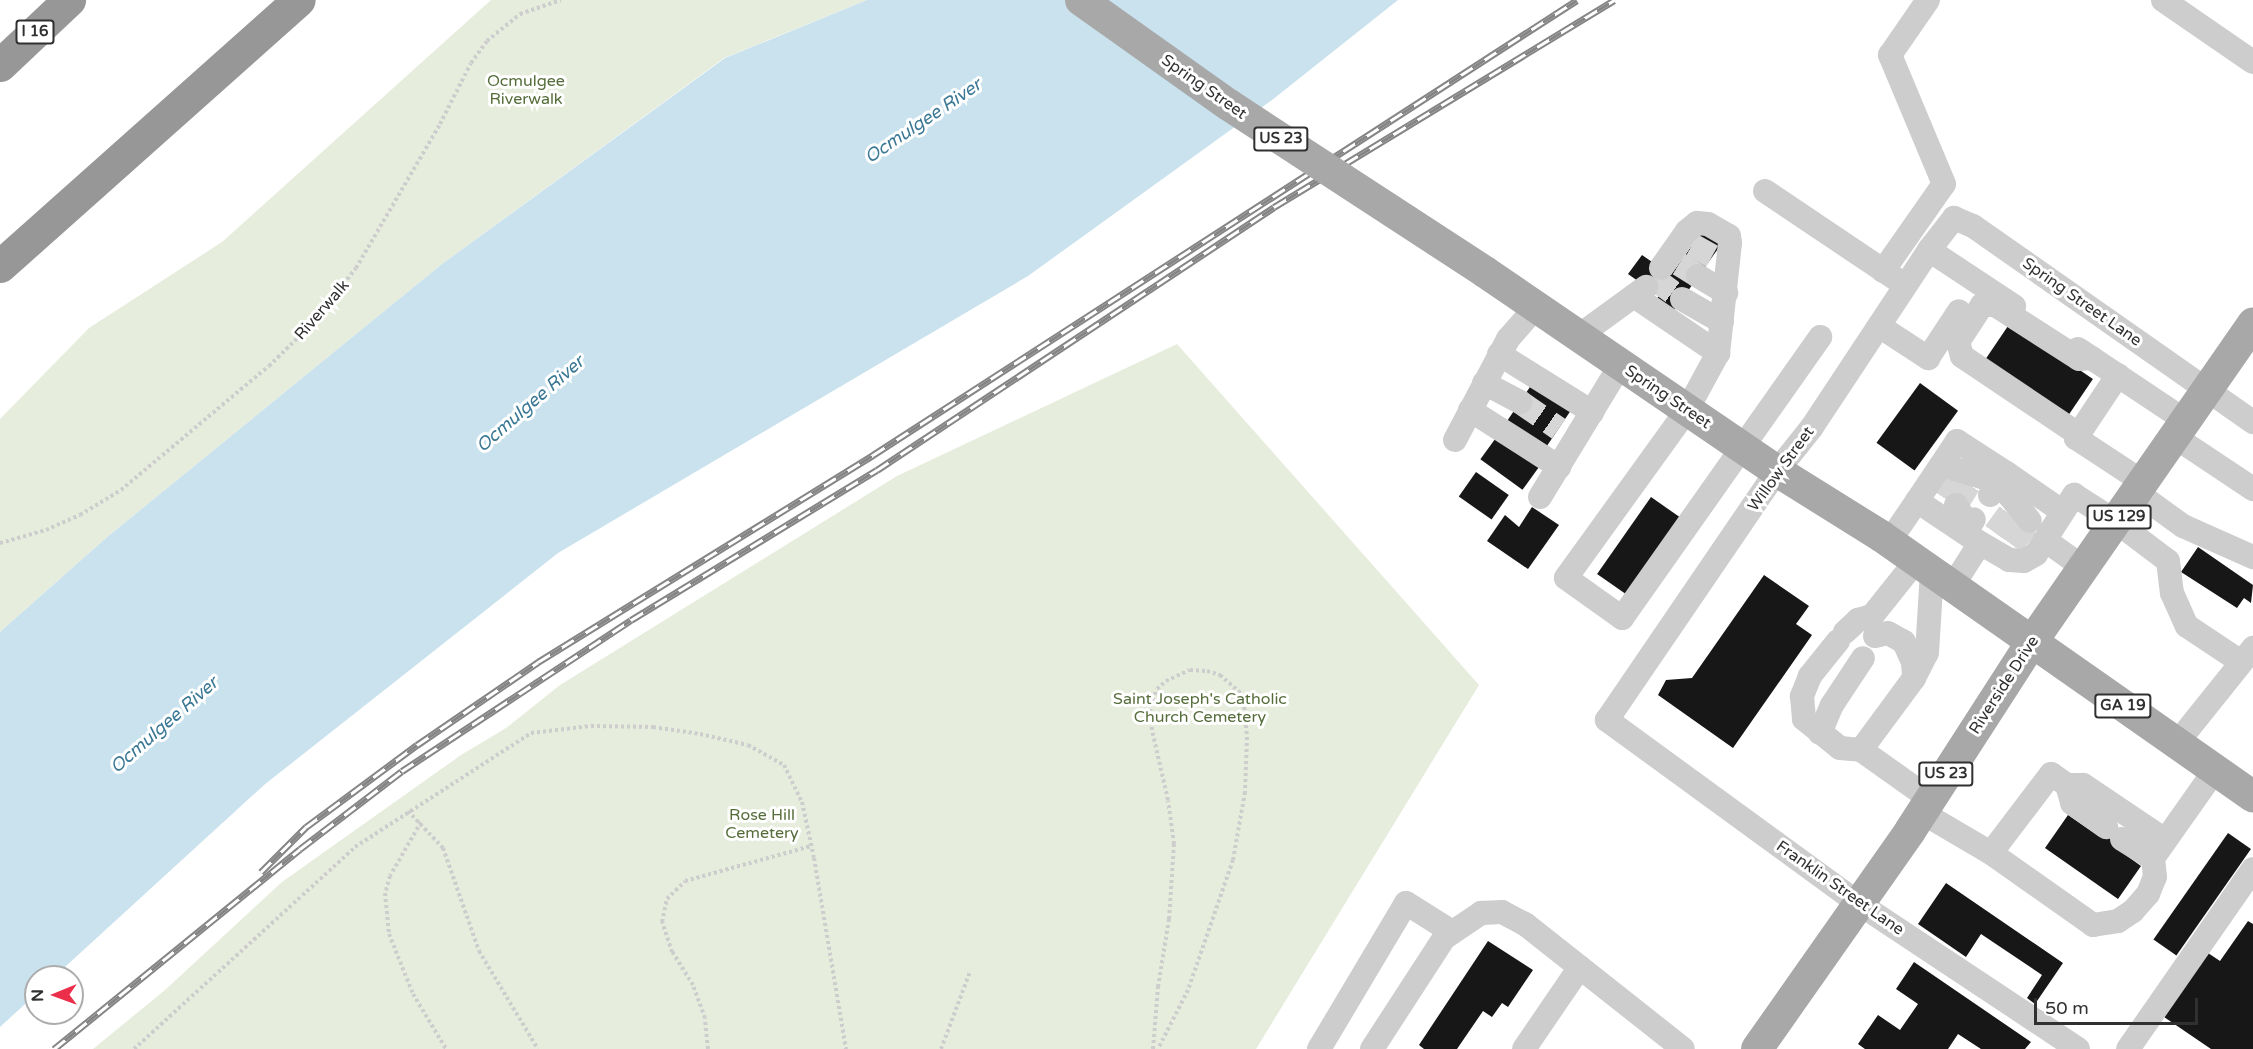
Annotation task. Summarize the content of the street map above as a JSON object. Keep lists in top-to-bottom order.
{
  "streets": {
    "highway": ["I 16"],
    "main road": [
      "Spring Street",
      "US 23",
      "US 129",
      "Riverside Drive",
      "GA 19"
    ],
    "street": ["Spring Street Lane", "Willow Street", "Franklin Street Lane"],
    "path": ["Riverwalk"]
  },
  "crossings": [
    ["Spring Street", "Willow Street"],
    ["Spring Street", "Riverside Drive"],
    ["Spring Street Lane", "Willow Street"],
    ["Spring Street Lane", "Riverside Drive"],
    ["Willow Street", "Franklin Street Lane"],
    ["Riverside Drive", "Franklin Street Lane"]
  ],
  "water": ["Ocmulgee River"],
  "parks": ["Ocmulgee Riverwalk", "Saint Joseph's Catholic Church Cemetery", "Rose Hill Cemetery"],
  "scale_bar": "50 m",
  "north": "left"
}
